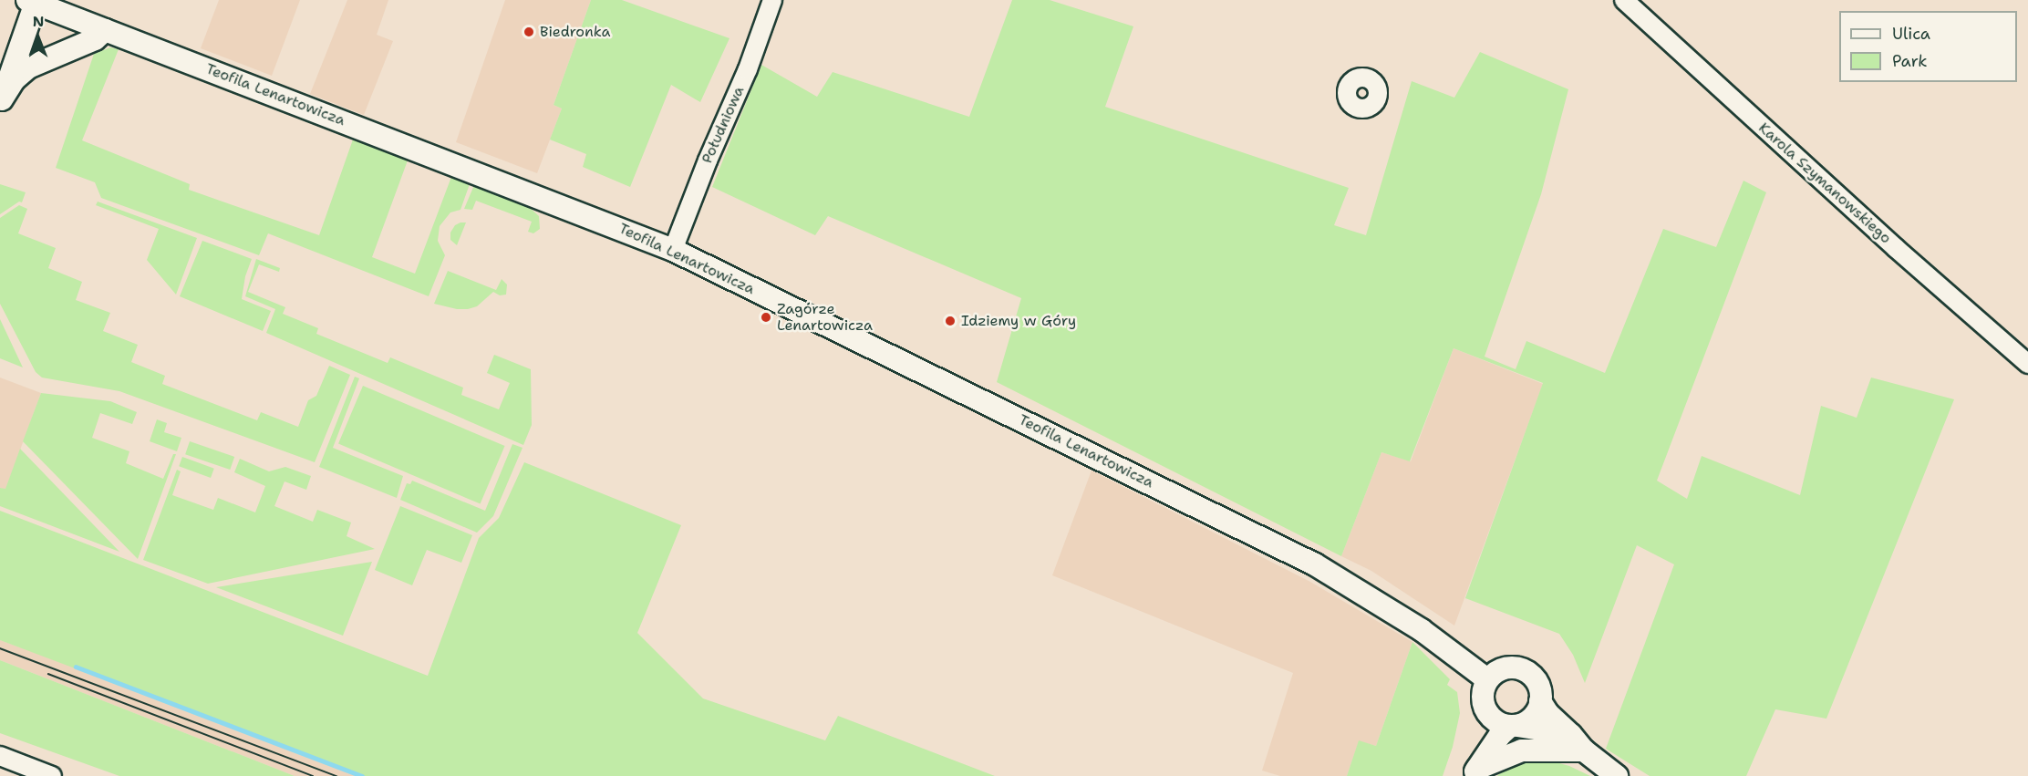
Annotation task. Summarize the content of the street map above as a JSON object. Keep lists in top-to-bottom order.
{
  "streets": {
    "street": ["Teofila Lenartowicza", "Południowa", "Karola Szymanowskiego"]
  },
  "crossings": [
    ["Teofila Lenartowicza", "Południowa"]
  ],
  "places": ["Biedronka", "Zagórze Lenartowicza", "Idziemy w Góry"],
  "legend": ["Ulica", "Park"],
  "north": "top"
}
